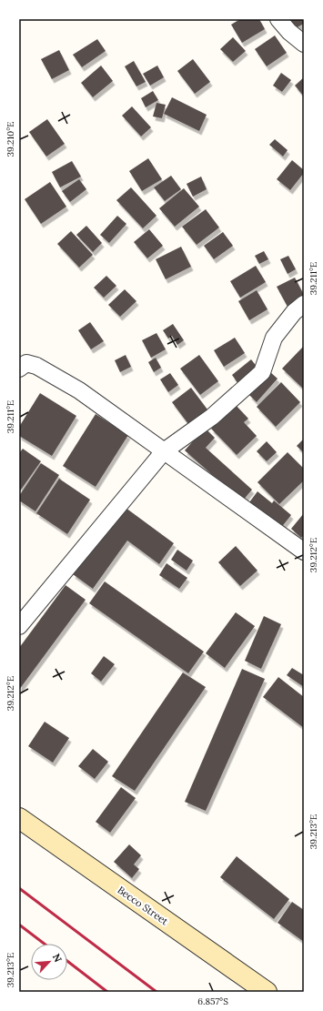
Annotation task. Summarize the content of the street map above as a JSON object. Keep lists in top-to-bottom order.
{
  "streets": {
    "street": ["Becco Street"]
  },
  "north": "top right",
  "coordinates": [
    "39.210°E",
    "39.211°E",
    "39.212°E",
    "39.213°E",
    "6.857°S"
  ]
}
